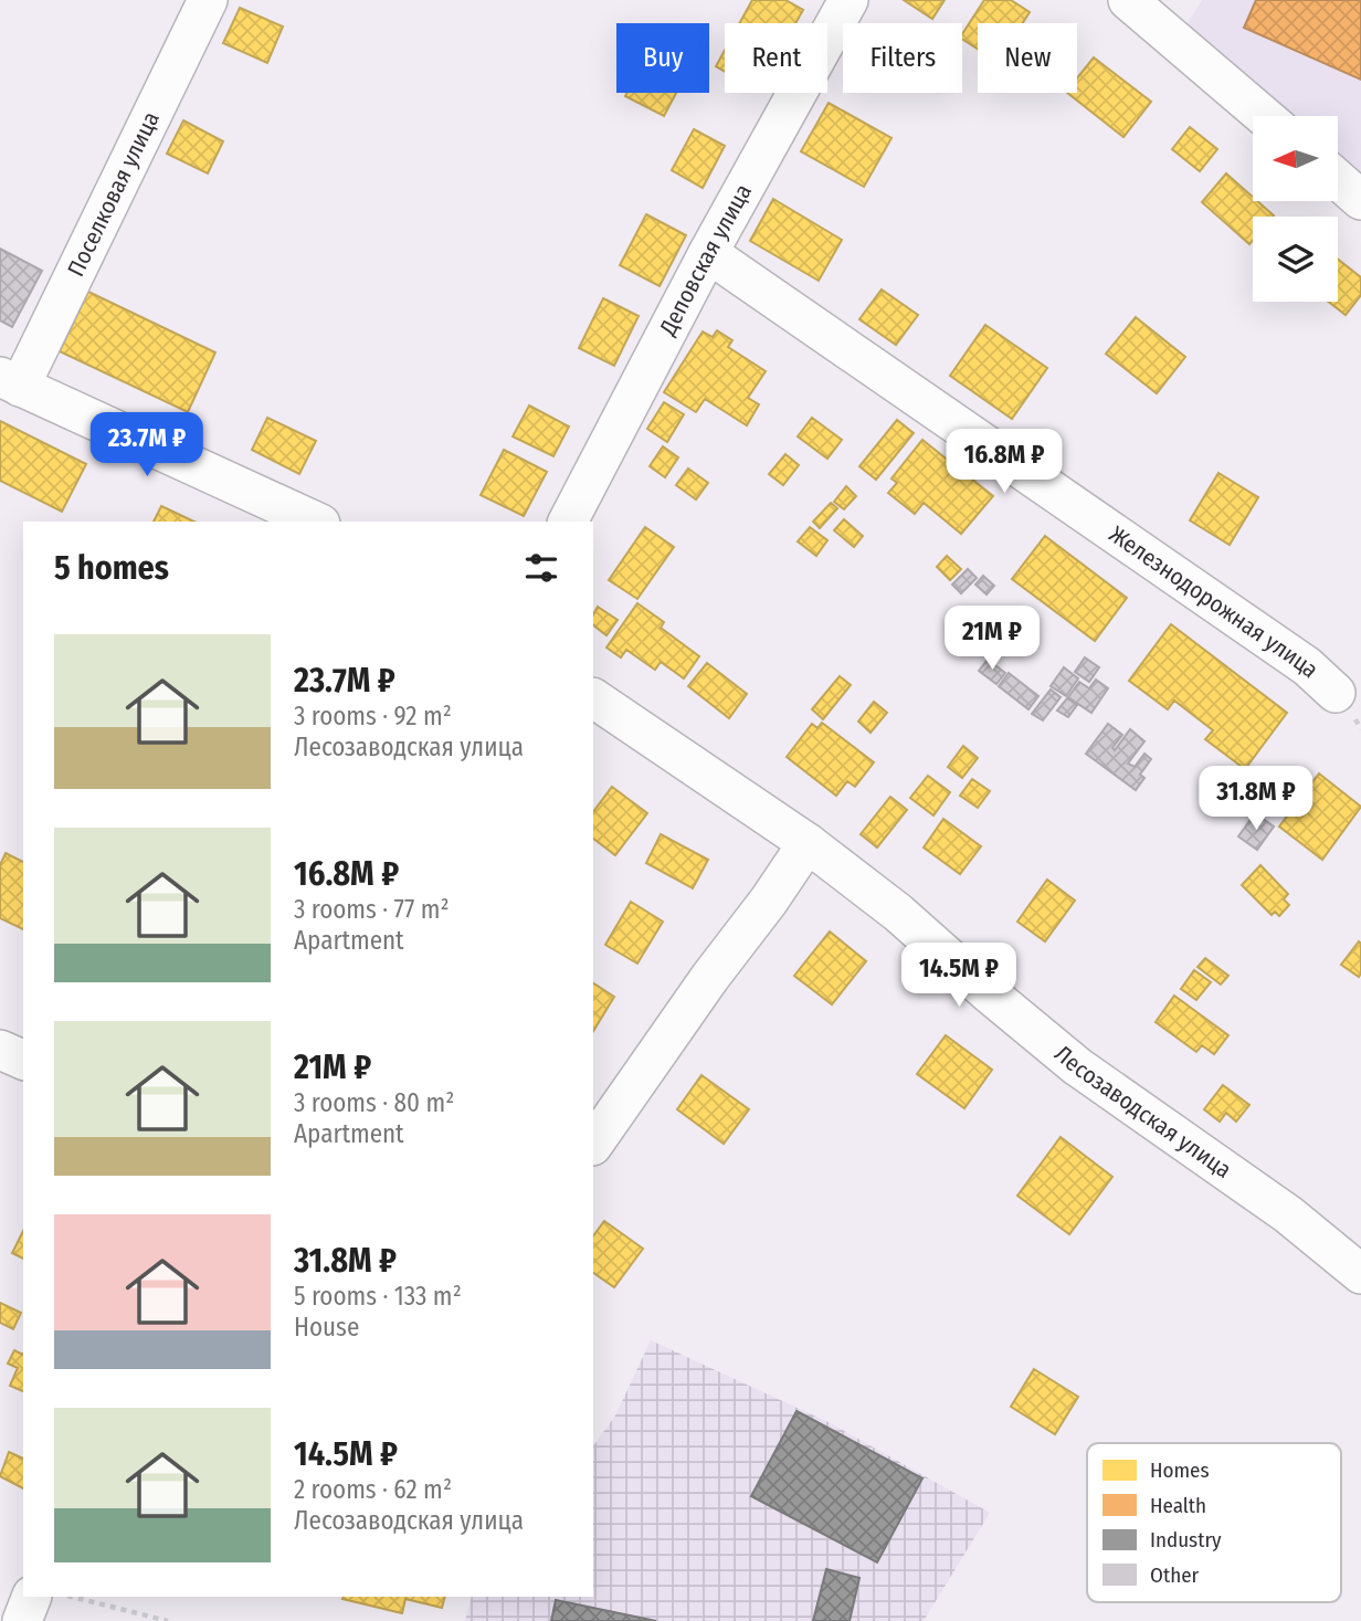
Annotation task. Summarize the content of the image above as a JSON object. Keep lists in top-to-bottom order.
{
  "streets": {
    "street": [
      "Поселковая улица",
      "Деповская улица",
      "Железнодорожная улица",
      "Лесозаводская улица"
    ]
  },
  "crossings": [
    ["Деповская улица", "Железнодорожная улица"]
  ],
  "legend": [
    "Homes",
    "Health",
    "Industry",
    "Other"
  ],
  "north": "left",
  "page": {
    "chip": [
      "Buy",
      "Rent",
      "Filters",
      "New"
    ],
    "price": [
      "23.7M ₽",
      "16.8M ₽",
      "21M ₽",
      "31.8M ₽",
      "14.5M ₽"
    ],
    "heading": "5 homes",
    "list": [
      {
        "name": "23.7M ₽",
        "note": "3 rooms · 92 m² · Лесозаводская улица"
      },
      {
        "name": "16.8M ₽",
        "note": "3 rooms · 77 m² · Apartment"
      },
      {
        "name": "21M ₽",
        "note": "3 rooms · 80 m² · Apartment"
      },
      {
        "name": "31.8M ₽",
        "note": "5 rooms · 133 m² · House"
      },
      {
        "name": "14.5M ₽",
        "note": "2 rooms · 62 m² · Лесозаводская улица"
      }
    ]
  }
}
